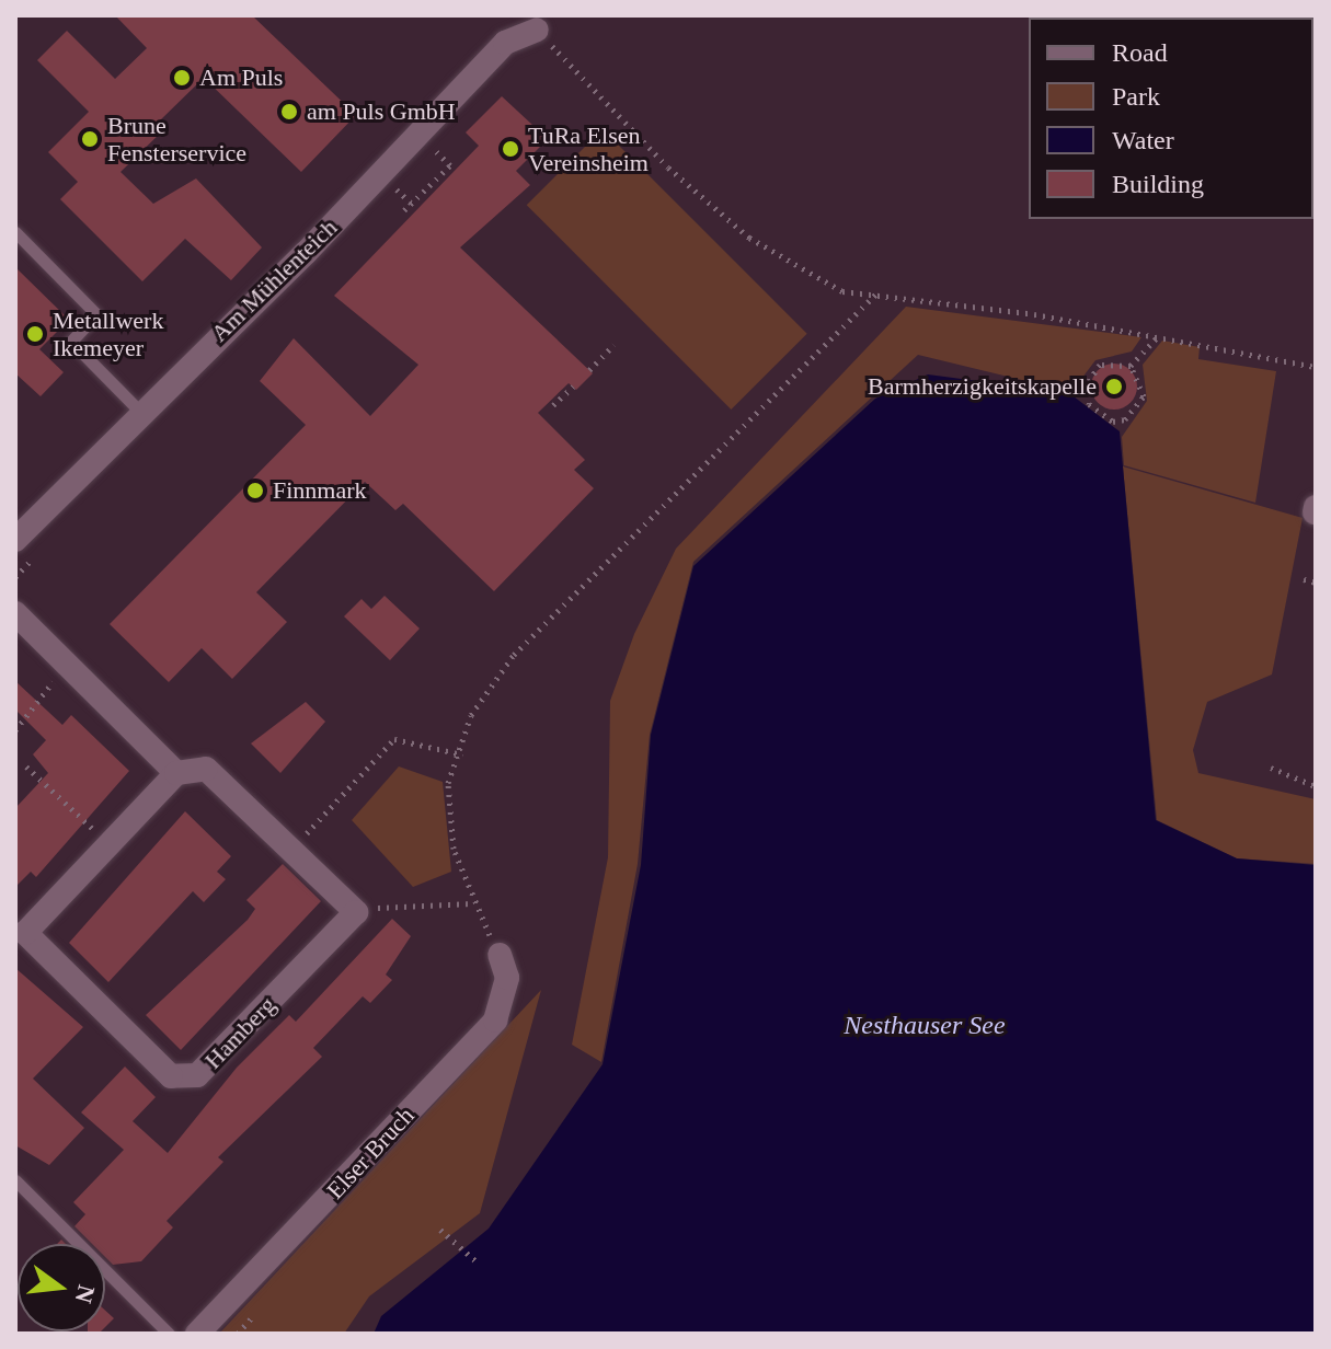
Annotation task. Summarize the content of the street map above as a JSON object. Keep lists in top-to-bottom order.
{
  "streets": {
    "street": ["Am Mühlenteich", "Hamberg", "Elser Bruch"]
  },
  "water": ["Nesthauser See"],
  "places": [
    "Am Puls",
    "am Puls GmbH",
    "Brune Fensterservice",
    "TuRa Elsen Vereinsheim",
    "Metallwerk Ikemeyer",
    "Barmherzigkeitskapelle",
    "Finnmark"
  ],
  "legend": [
    "Road",
    "Park",
    "Water",
    "Building"
  ],
  "north": "right"
}
